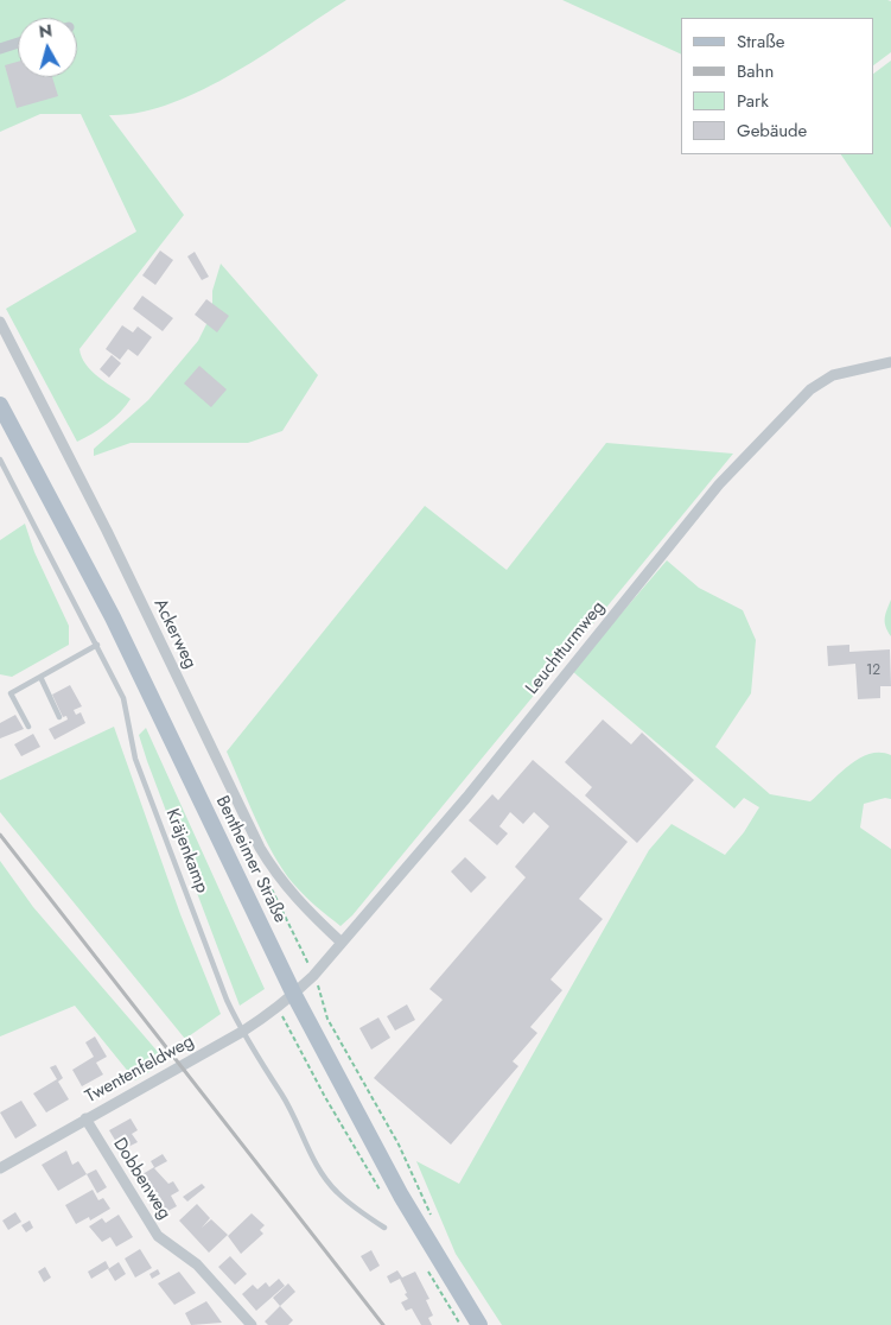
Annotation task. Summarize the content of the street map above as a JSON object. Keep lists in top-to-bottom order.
{
  "streets": {
    "main road": ["Bentheimer Straße"],
    "street": [
      "Ackerweg",
      "Leuchtturmweg",
      "Twentenfeldweg",
      "Dobbenweg"
    ],
    "lane": ["Kräjenkamp"]
  },
  "crossings": [
    ["Ackerweg", "Leuchtturmweg"],
    ["Leuchtturmweg", "Bentheimer Straße"],
    ["Leuchtturmweg", "Twentenfeldweg"],
    ["Kräjenkamp", "Twentenfeldweg"],
    ["Bentheimer Straße", "Twentenfeldweg"],
    ["Twentenfeldweg", "Dobbenweg"]
  ],
  "house_numbers": ["12"],
  "legend": [
    "Straße",
    "Bahn",
    "Park",
    "Gebäude"
  ],
  "north": "top"
}
